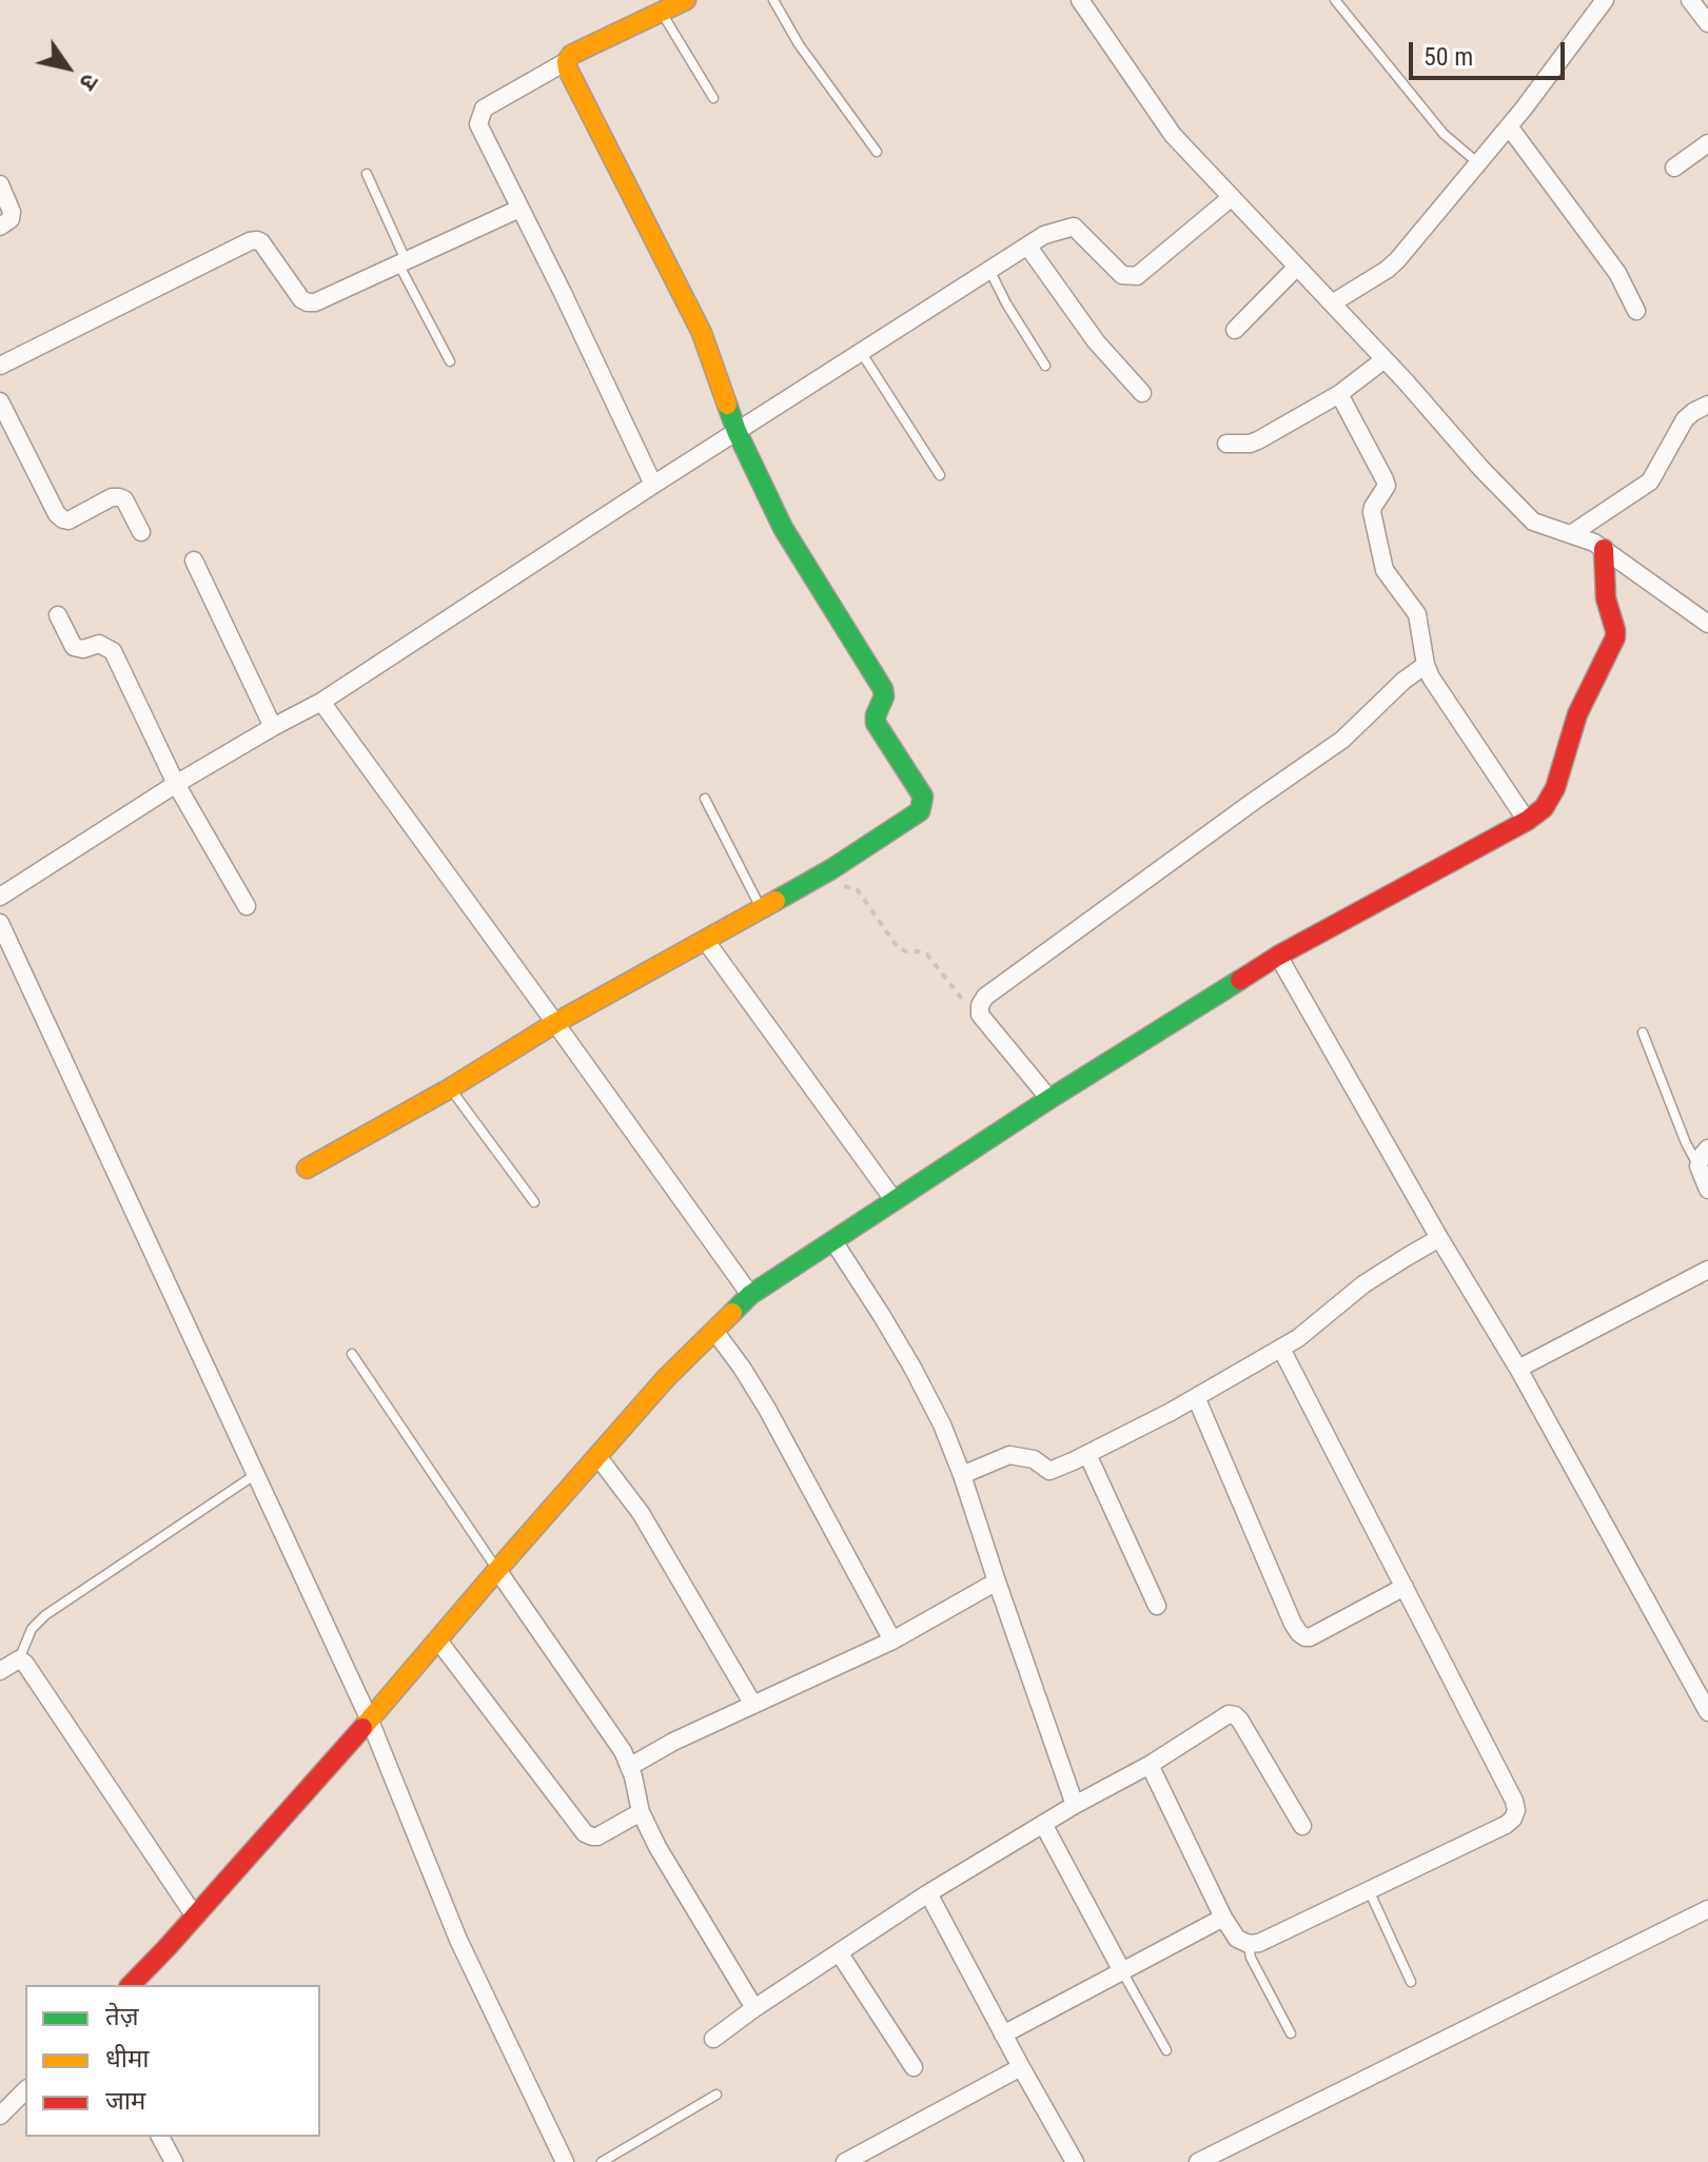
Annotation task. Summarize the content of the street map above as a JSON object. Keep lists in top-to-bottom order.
{
  "legend": ["तेज़", "धीमा", "जाम"],
  "scale_bar": "50 m",
  "north": "bottom right"
}
